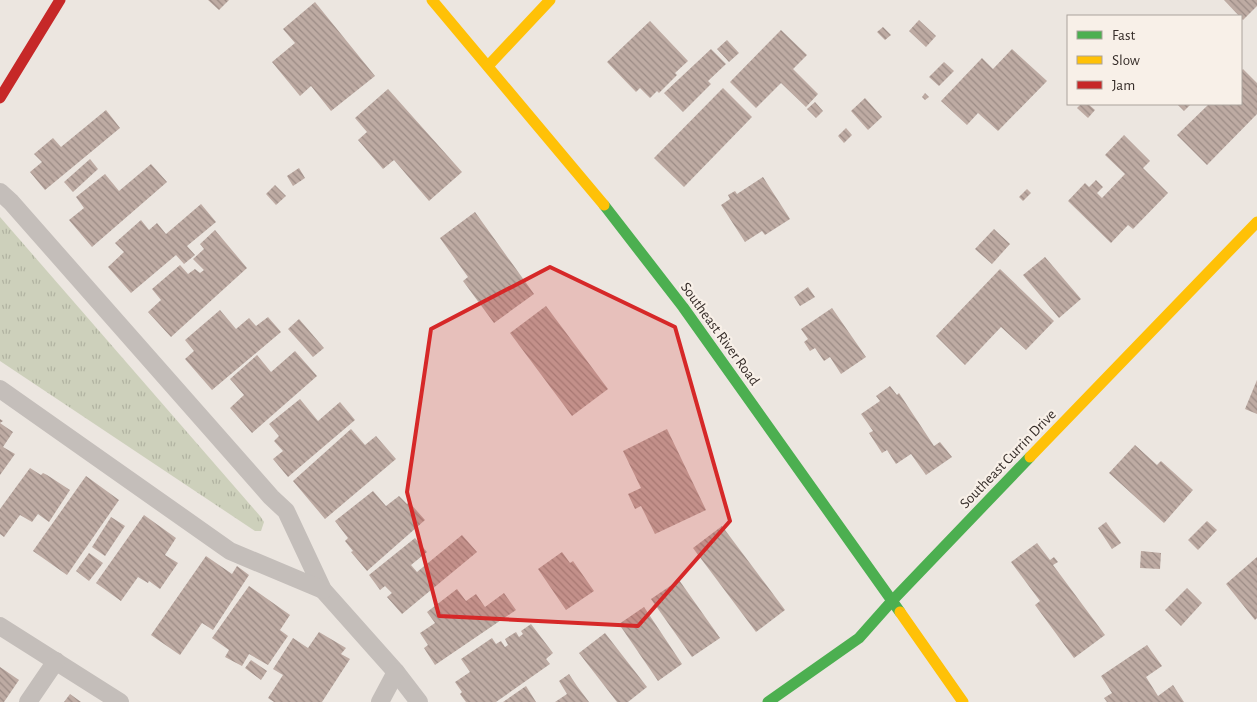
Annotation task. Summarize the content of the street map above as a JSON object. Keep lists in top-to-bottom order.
{
  "streets": {
    "main road": ["Southeast River Road", "Southeast Currin Drive"]
  },
  "crossings": [
    ["Southeast River Road", "Southeast Currin Drive"]
  ],
  "legend": ["Fast", "Slow", "Jam"]
}
